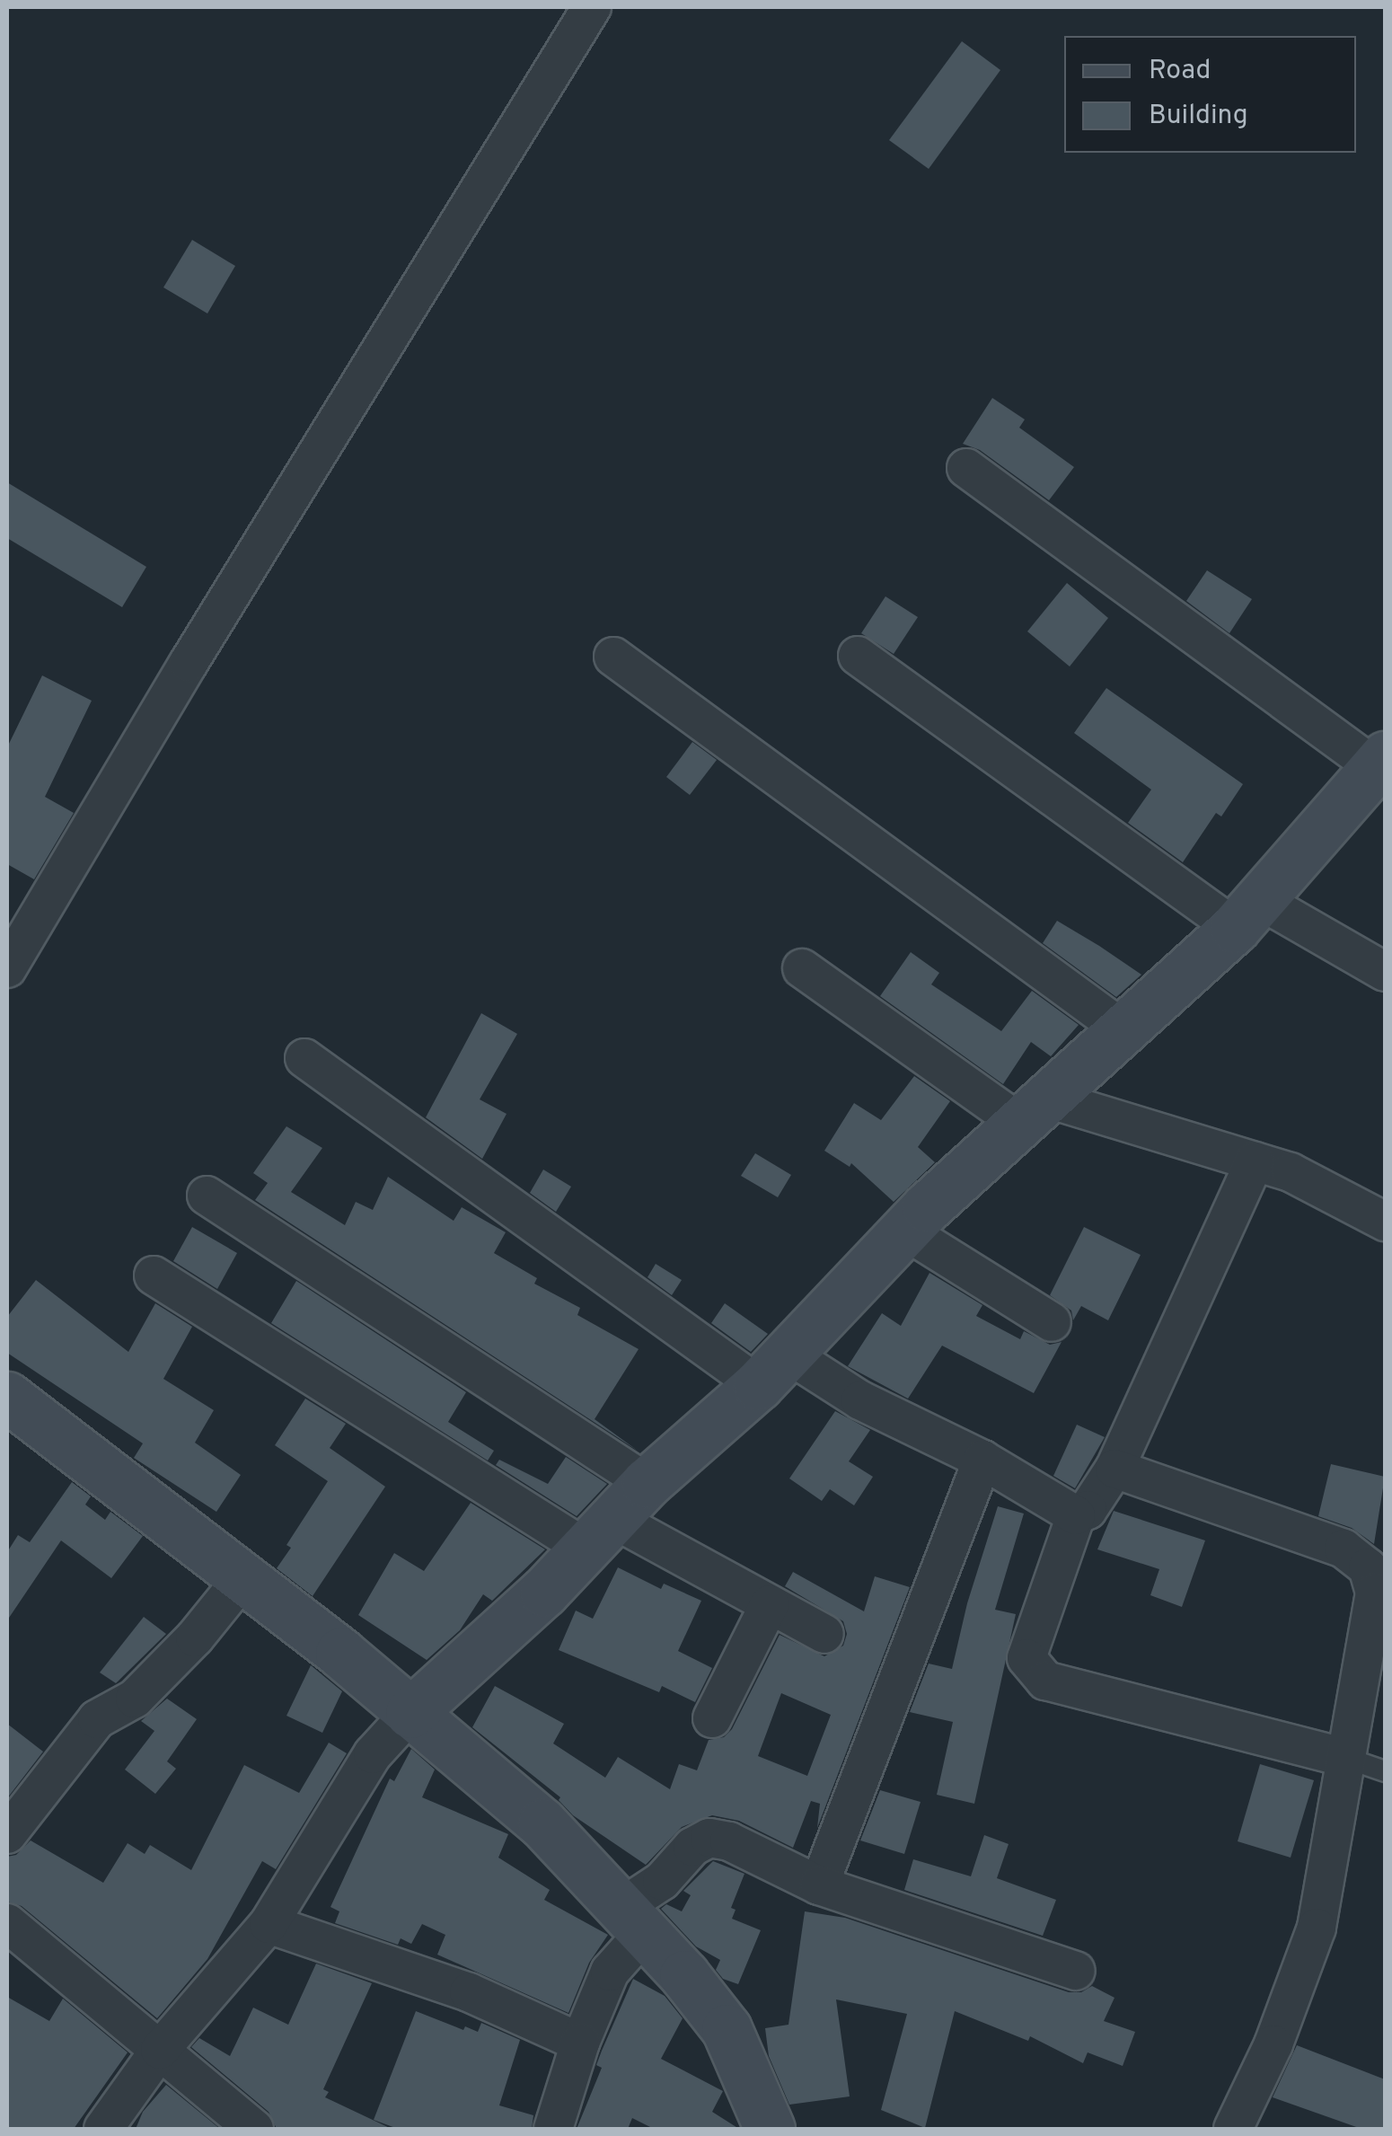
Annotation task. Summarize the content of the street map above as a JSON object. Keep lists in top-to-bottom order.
{
  "legend": ["Road", "Building"]
}
